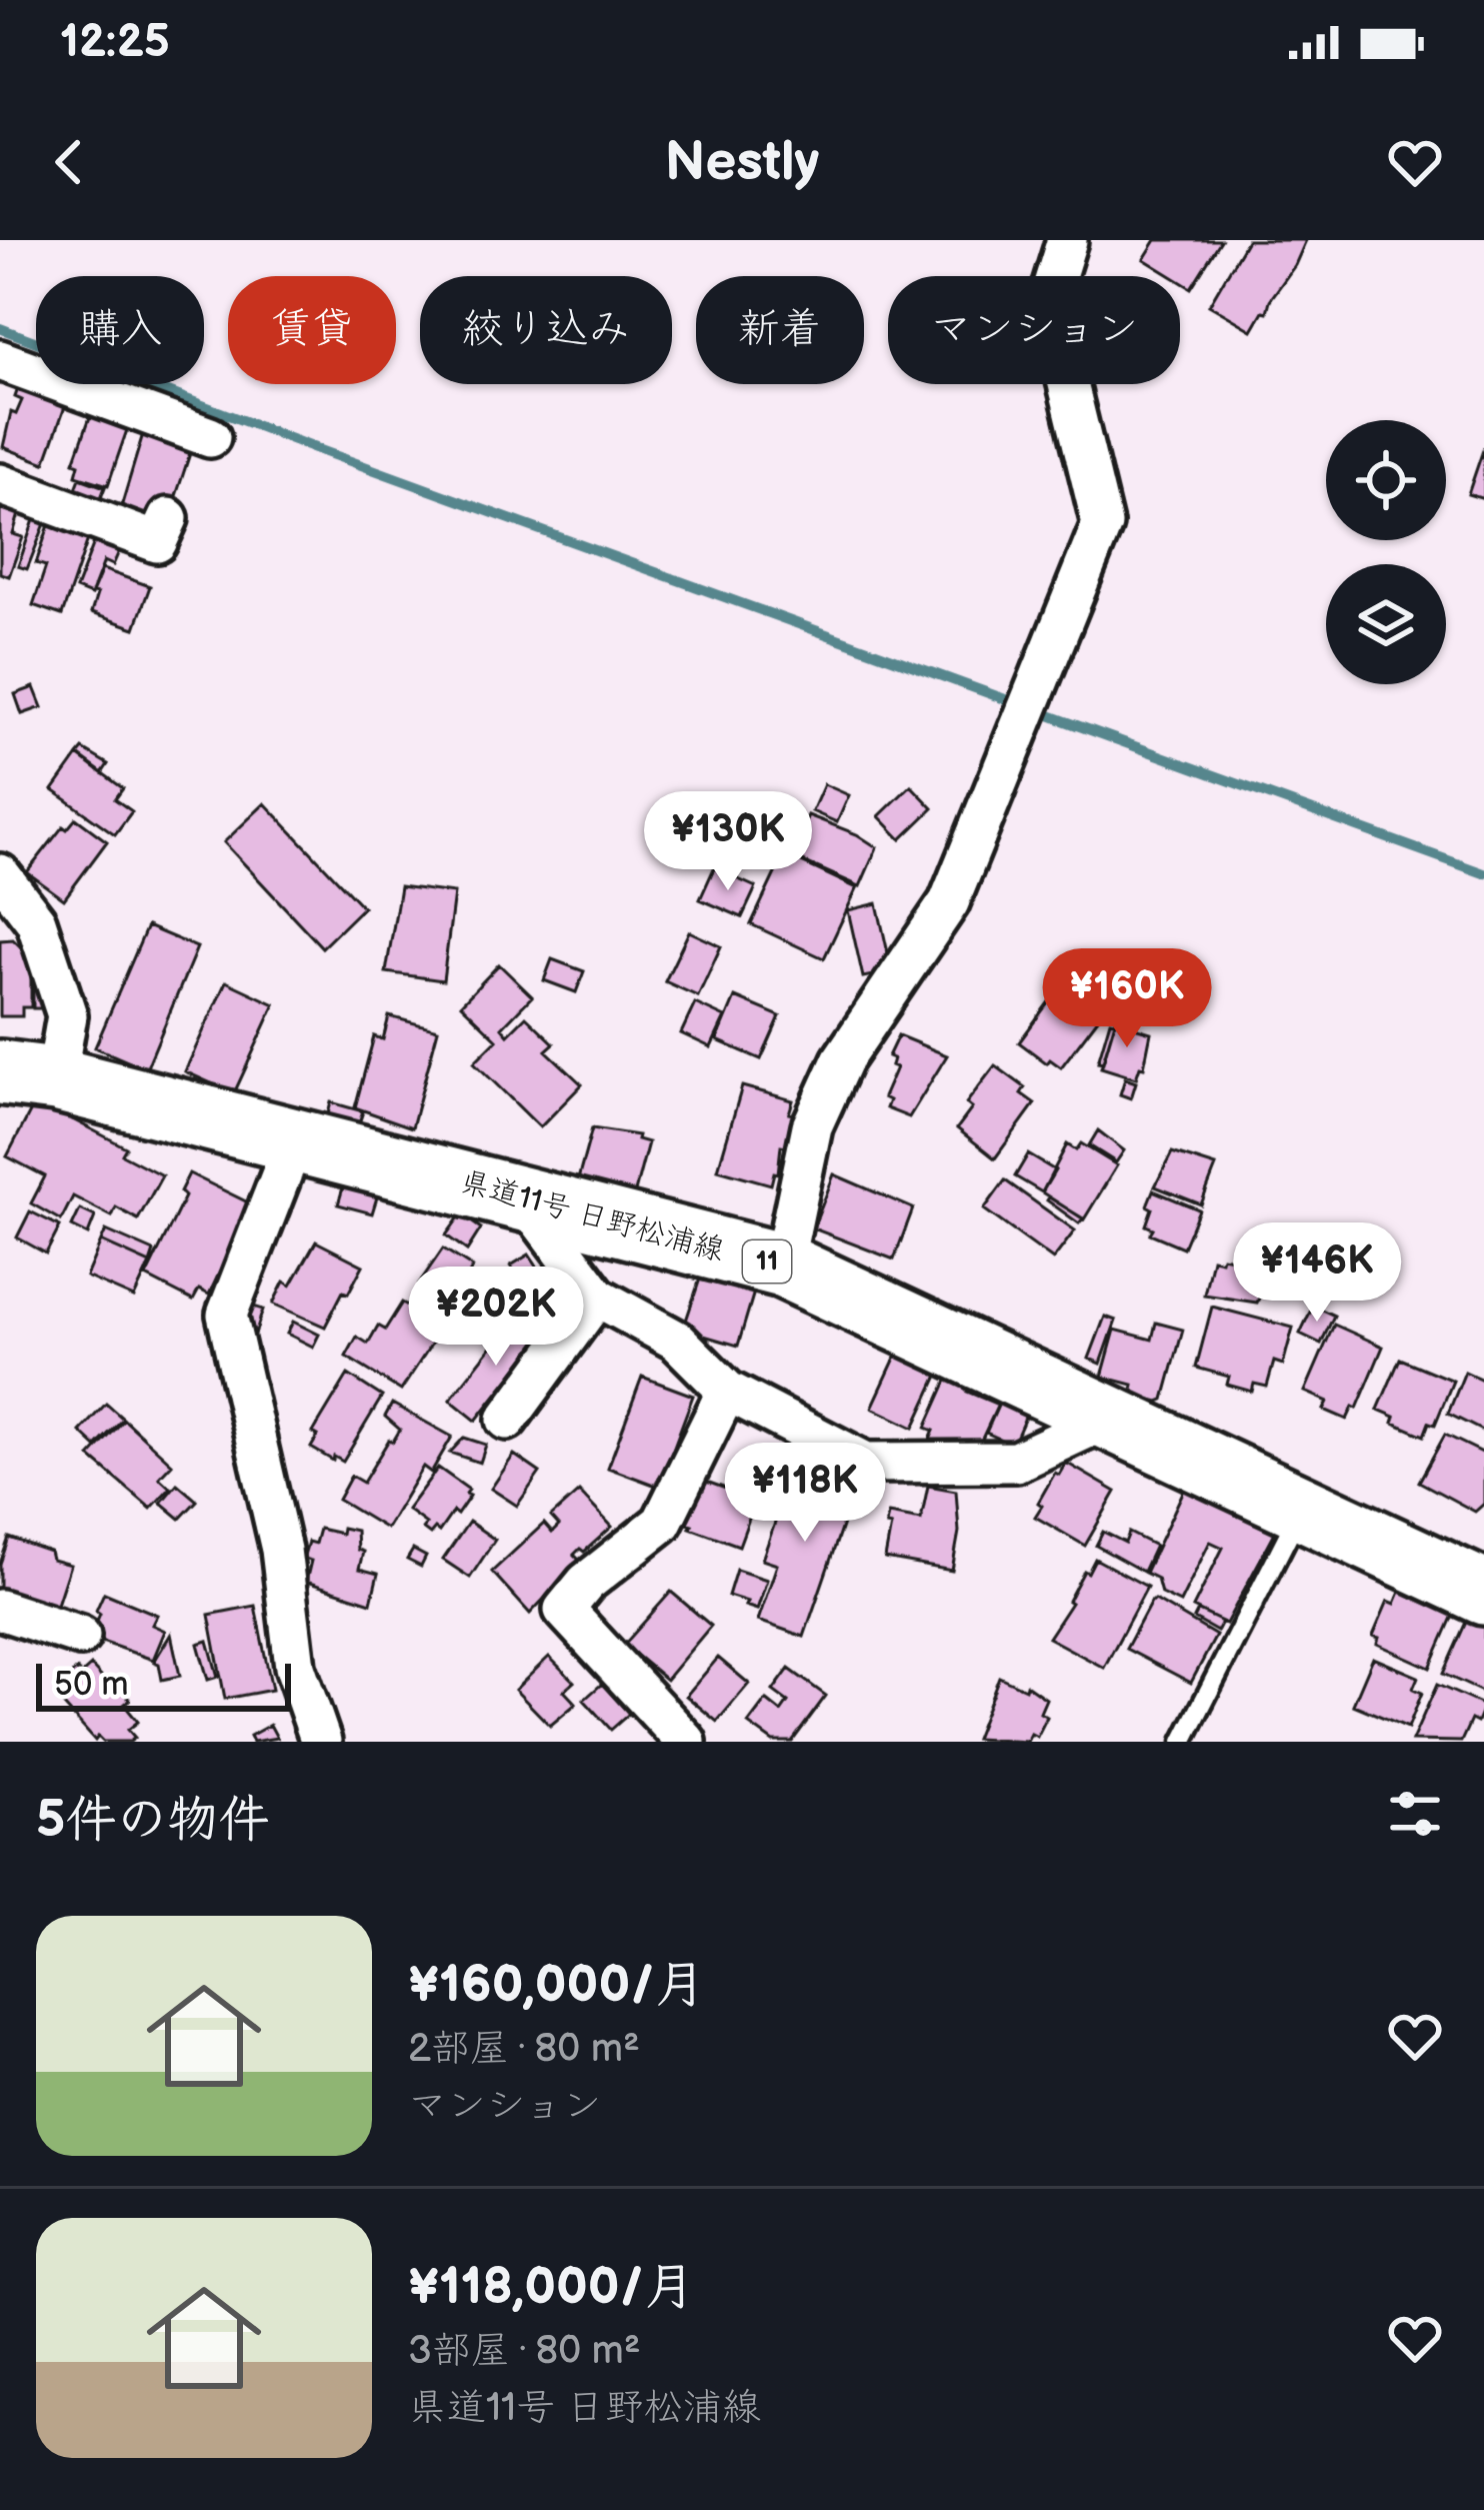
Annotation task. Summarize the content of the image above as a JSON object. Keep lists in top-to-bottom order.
{
  "streets": {
    "main road": ["県道11号 日野松浦線", "11"]
  },
  "scale_bar": "50 m",
  "page": {
    "status": "12:25",
    "header": "Nestly",
    "chip": [
      "購入",
      "賃貸",
      "絞り込み",
      "新着",
      "マンション"
    ],
    "price": [
      "¥130K",
      "¥160K",
      "¥146K",
      "¥202K",
      "¥118K"
    ],
    "scale": "50 m",
    "heading": "5件の物件",
    "list": [
      {
        "name": "¥160,000/月",
        "note": "2部屋 · 80 m² · マンション"
      },
      {
        "name": "¥118,000/月",
        "note": "3部屋 · 80 m² · 県道11号 日野松浦線"
      }
    ]
  }
}
